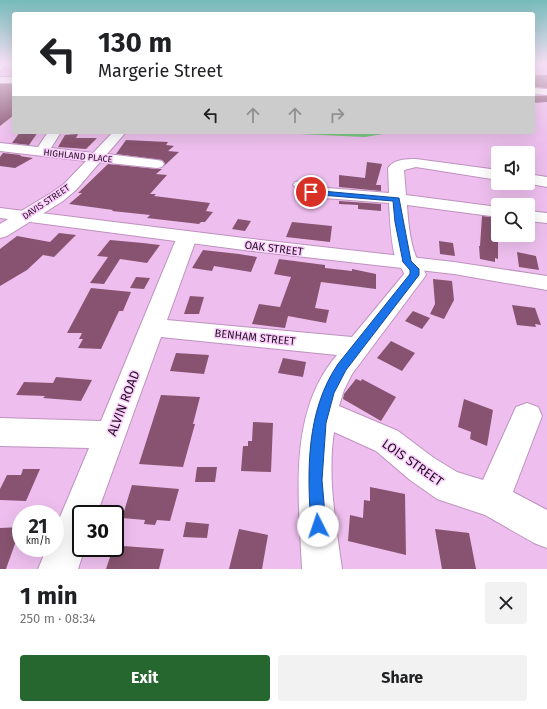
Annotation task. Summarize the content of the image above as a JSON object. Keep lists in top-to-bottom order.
{
  "streets": {
    "street": [
      "HIGHLAND PLACE",
      "DAVIS STREET",
      "OAK STREET",
      "BENHAM STREET",
      "ALVIN ROAD",
      "LOIS STREET"
    ]
  },
  "crossings": [
    ["HIGHLAND PLACE", "DAVIS STREET"],
    ["DAVIS STREET", "OAK STREET"],
    ["OAK STREET", "ALVIN ROAD"],
    ["BENHAM STREET", "ALVIN ROAD"]
  ],
  "page": {
    "turn": ["130 m", "Margerie Street"],
    "speed": "21 km/h",
    "limit": "30",
    "heading": ["1 min", "250 m · 08:34"],
    "buttons": ["Exit", "Share"]
  }
}
